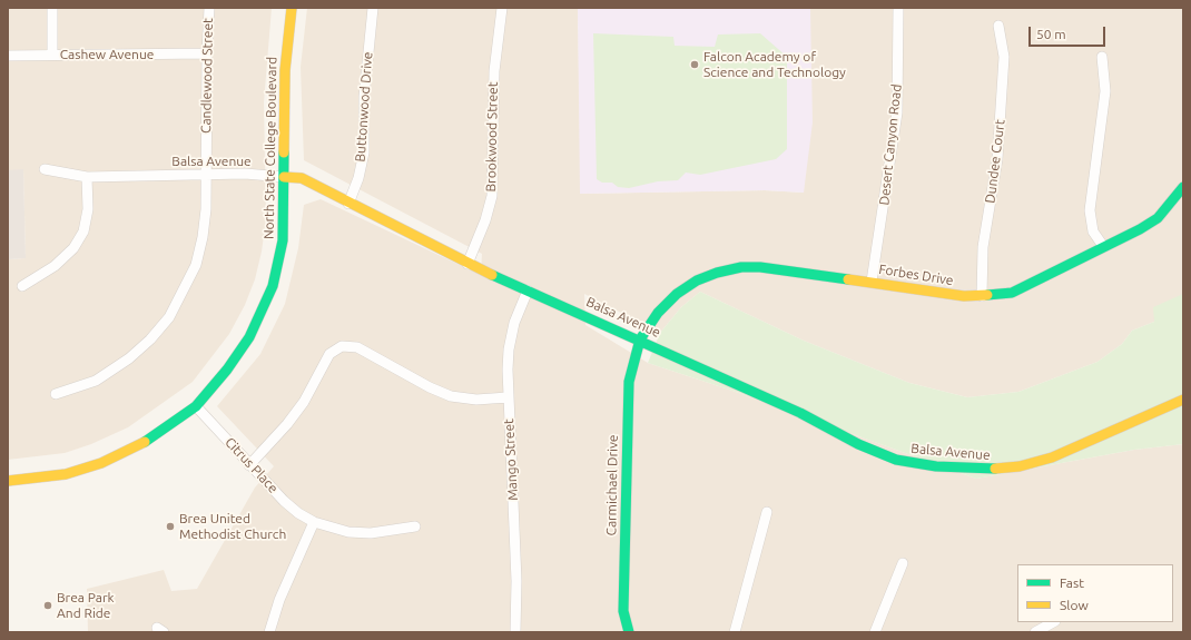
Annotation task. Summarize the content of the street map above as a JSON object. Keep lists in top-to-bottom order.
{
  "streets": {
    "street": [
      "Cashew Avenue",
      "Candlewood Street",
      "Buttonwood Drive",
      "Brookwood Street",
      "Desert Canyon Road",
      "North State College Boulevard",
      "Balsa Avenue",
      "Dundee Court",
      "Forbes Drive",
      "Mango Street",
      "Citrus Place",
      "Carmichael Drive"
    ]
  },
  "crossings": [
    ["Cashew Avenue", "Candlewood Street"],
    ["Candlewood Street", "Balsa Avenue"],
    ["Buttonwood Drive", "Balsa Avenue"],
    ["Brookwood Street", "Balsa Avenue"],
    ["Desert Canyon Road", "Forbes Drive"],
    ["North State College Boulevard", "Balsa Avenue"],
    ["North State College Boulevard", "Citrus Place"],
    ["Balsa Avenue", "Forbes Drive"],
    ["Balsa Avenue", "Mango Street"],
    ["Balsa Avenue", "Carmichael Drive"],
    ["Dundee Court", "Forbes Drive"],
    ["Forbes Drive", "Carmichael Drive"]
  ],
  "places": ["Falcon Academy of Science and Technology", "Brea United Methodist Church", "Brea Park And Ride"],
  "legend": ["Fast", "Slow"],
  "scale_bar": "50 m"
}
